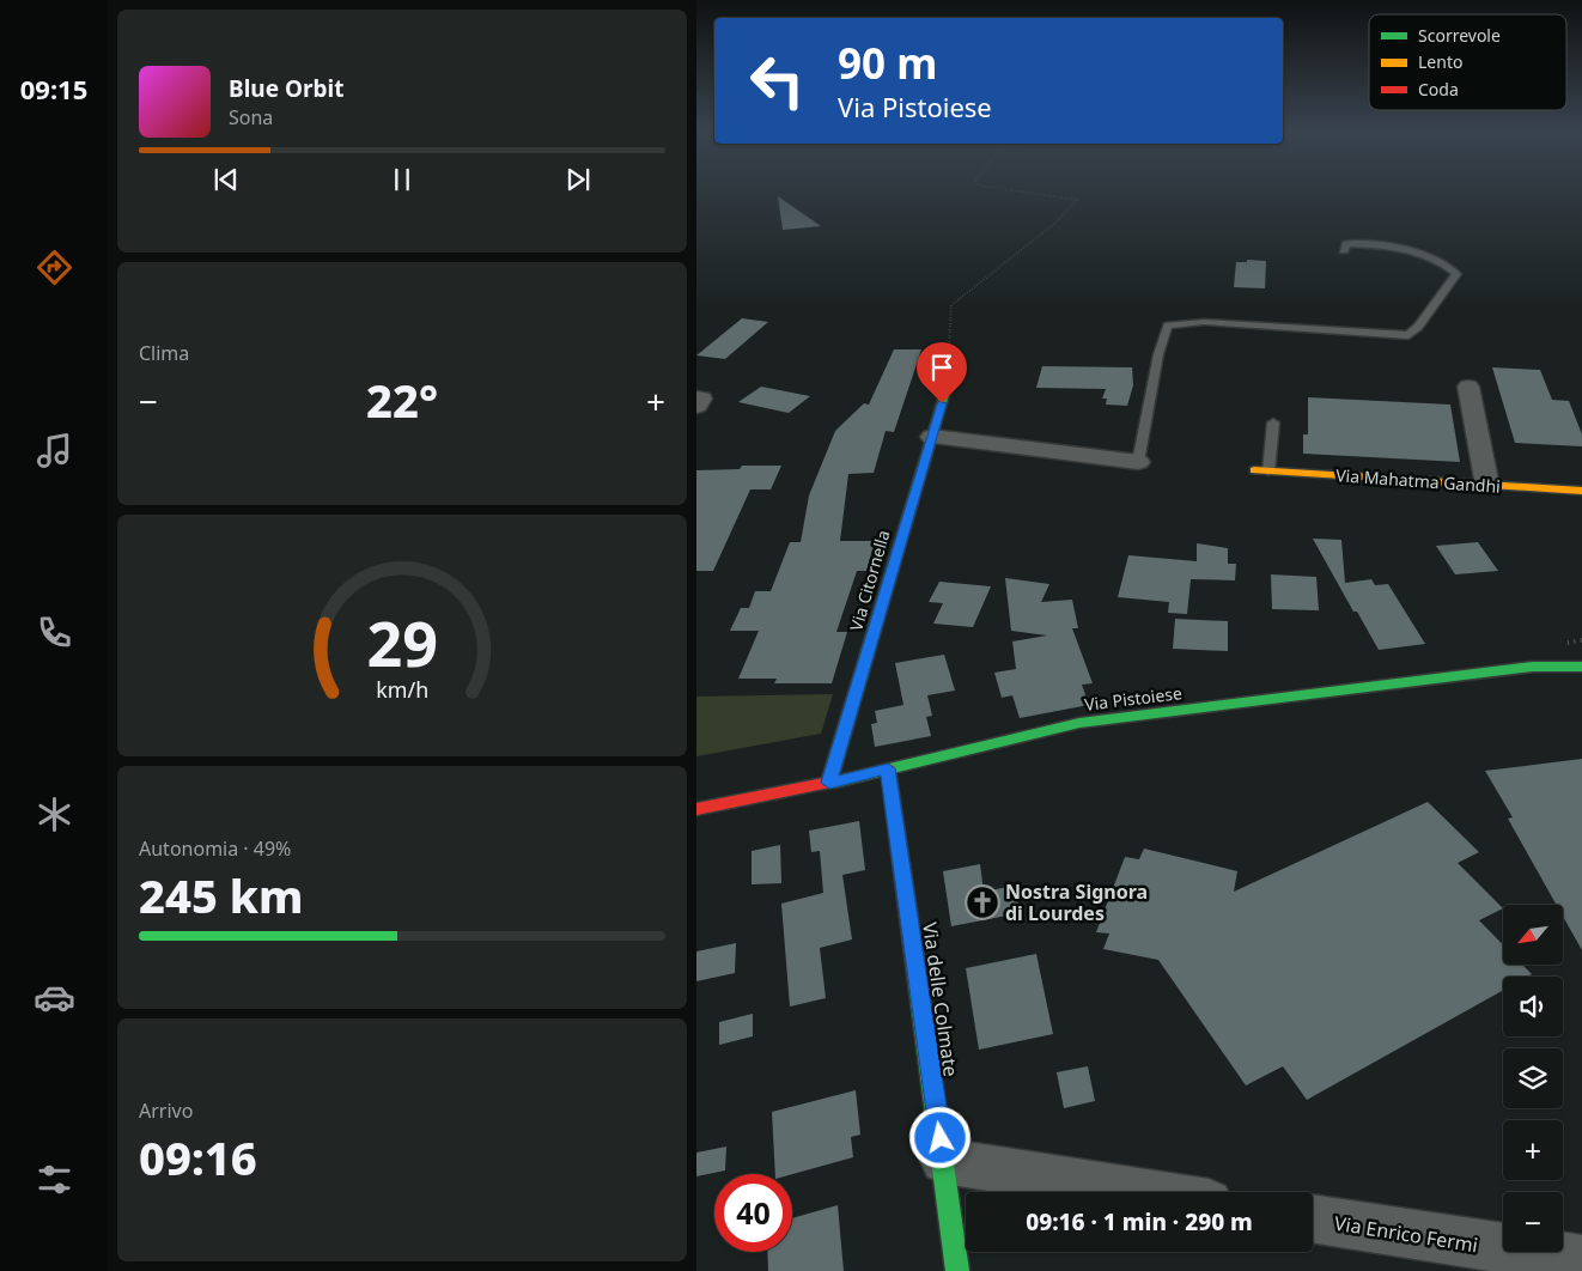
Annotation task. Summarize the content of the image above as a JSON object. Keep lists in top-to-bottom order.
{
  "streets": {
    "street": [
      "Via Mahatma Gandhi",
      "Via Citornella",
      "Via Pistoiese",
      "Via delle Colmate",
      "Via Enrico Fermi"
    ]
  },
  "crossings": [
    ["Via Citornella", "Via Pistoiese"],
    ["Via Pistoiese", "Via delle Colmate"]
  ],
  "places": {
    "church": ["Nostra Signora di Lourdes"]
  },
  "legend": ["Scorrevole", "Lento", "Coda"],
  "north": "bottom left",
  "page": {
    "tabs": "09:15",
    "turn": ["90 m", "Via Pistoiese"],
    "song": ["Blue Orbit", "Sona"],
    "tile": [
      "Clima",
      ["Autonomia · 49%", "245 km"],
      ["Arrivo", "09:16"]
    ],
    "heat": ["−", "22°", "+"],
    "map_buttons": ["+", "−"],
    "limit": "40",
    "trip": "09:16 · 1 min · 290 m",
    "gauge": ["29", "km/h"]
  }
}
